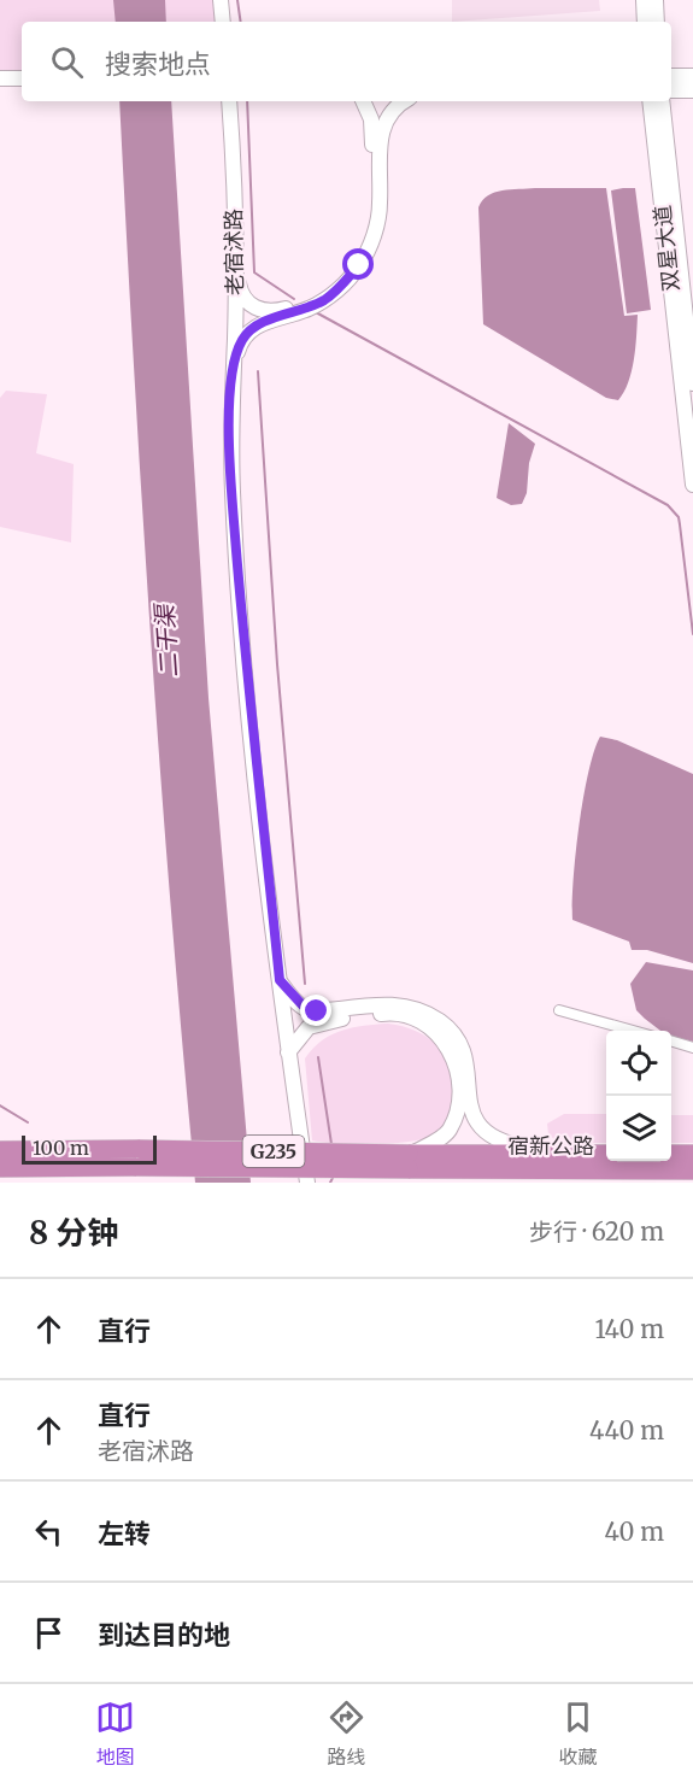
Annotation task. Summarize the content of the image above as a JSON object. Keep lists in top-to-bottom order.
{
  "streets": {
    "highway": ["宿新公路", "G235"],
    "main road": ["双星大道", "老宿沭路"]
  },
  "crossings": [
    ["宿新公路", "G235"]
  ],
  "water": ["二干渠"],
  "scale_bar": "100 m",
  "page": {
    "search": "搜索地点",
    "scale": "100 m",
    "heading": ["8 分钟", "步行 · 620 m"],
    "list": [
      ["直行", "140 m"],
      ["直行", "老宿沭路", "440 m"],
      ["左转", "40 m"],
      "到达目的地"
    ],
    "nav": ["地图", "路线", "收藏"]
  }
}
